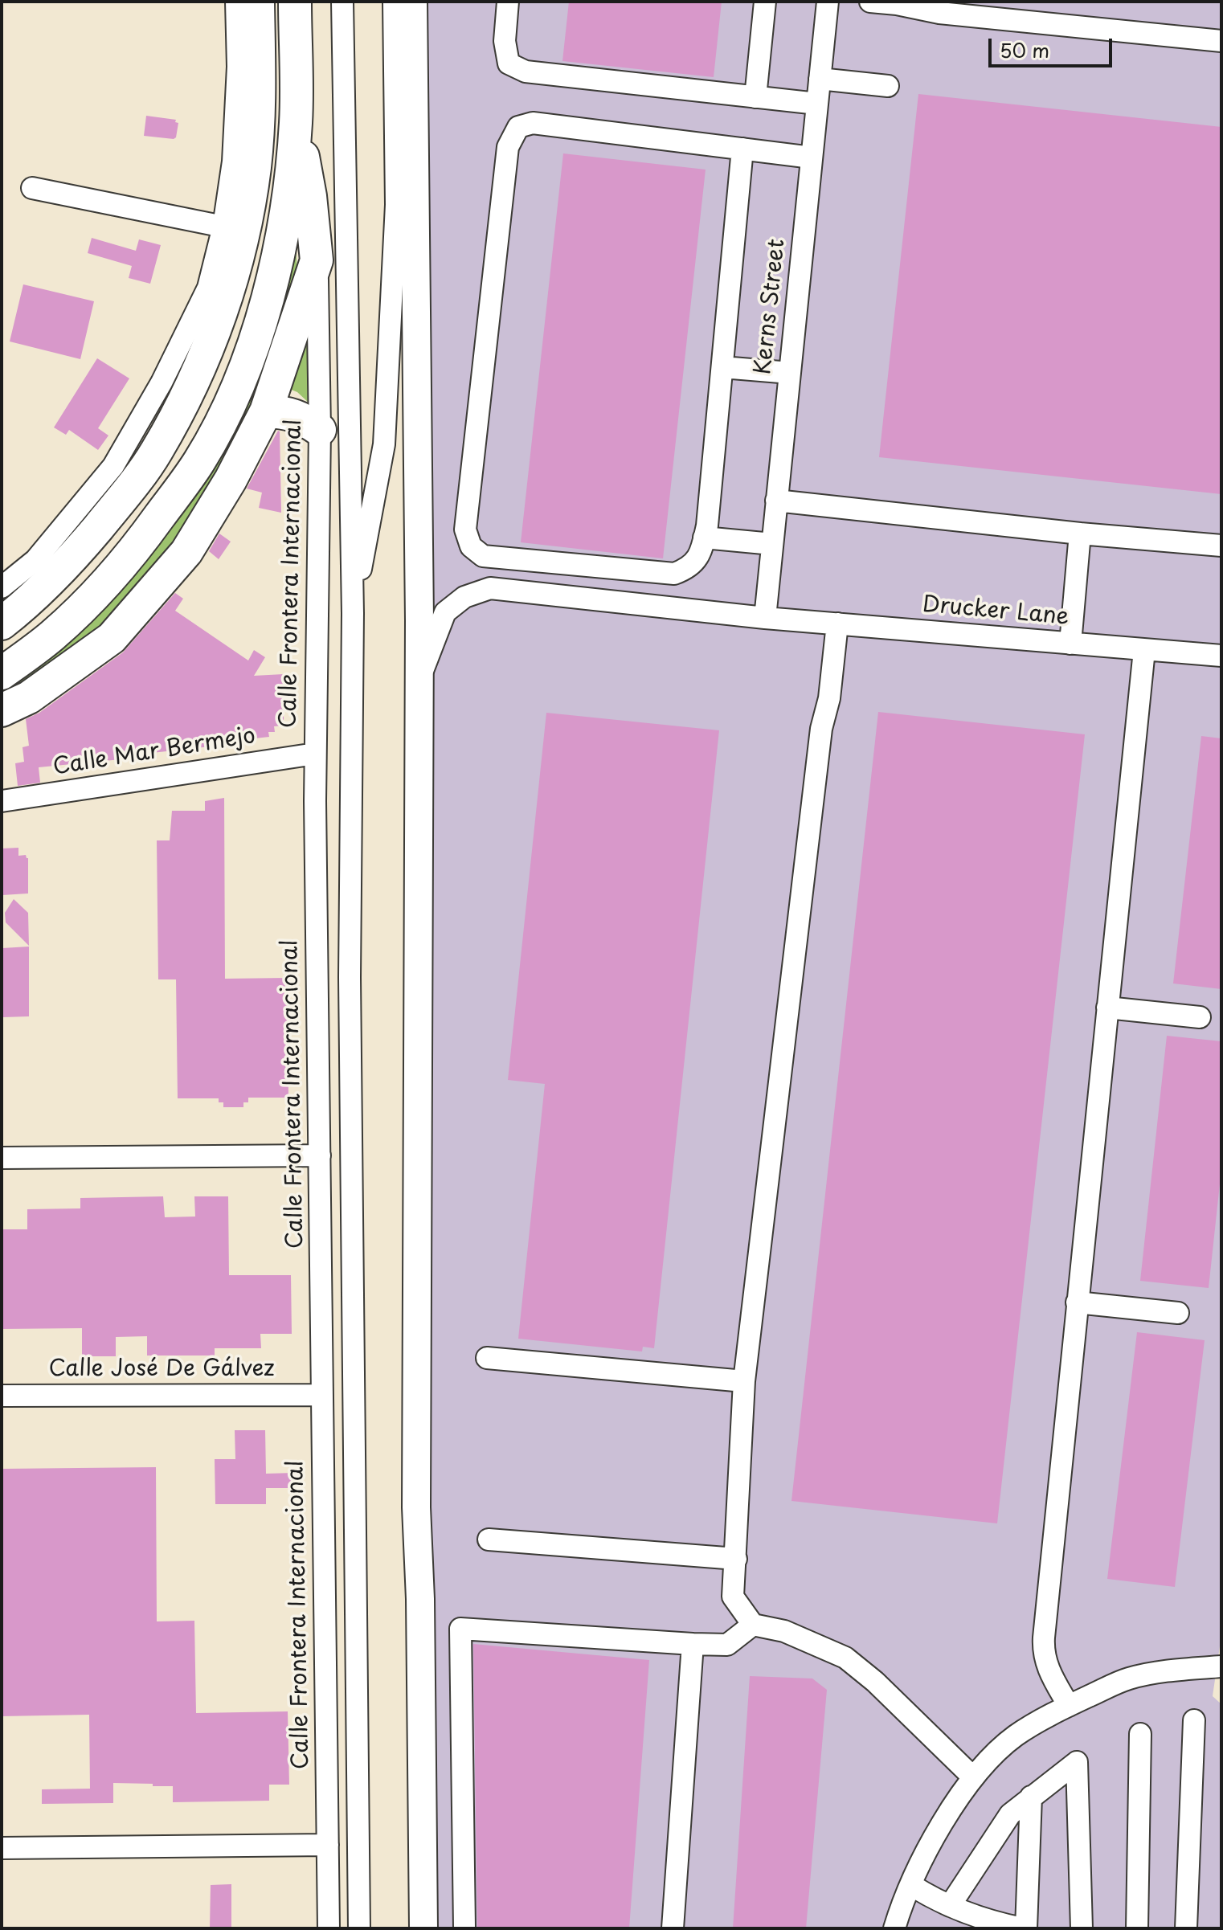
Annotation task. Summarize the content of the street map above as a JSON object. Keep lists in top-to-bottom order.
{
  "streets": {
    "street": [
      "Kerns Street",
      "Calle Frontera Internacional",
      "Drucker Lane",
      "Calle Mar Bermejo",
      "Calle José De Gálvez"
    ]
  },
  "crossings": [
    ["Kerns Street", "Drucker Lane"],
    ["Calle Frontera Internacional", "Calle Mar Bermejo"],
    ["Calle Frontera Internacional", "Calle José De Gálvez"]
  ],
  "scale_bar": "50 m"
}
